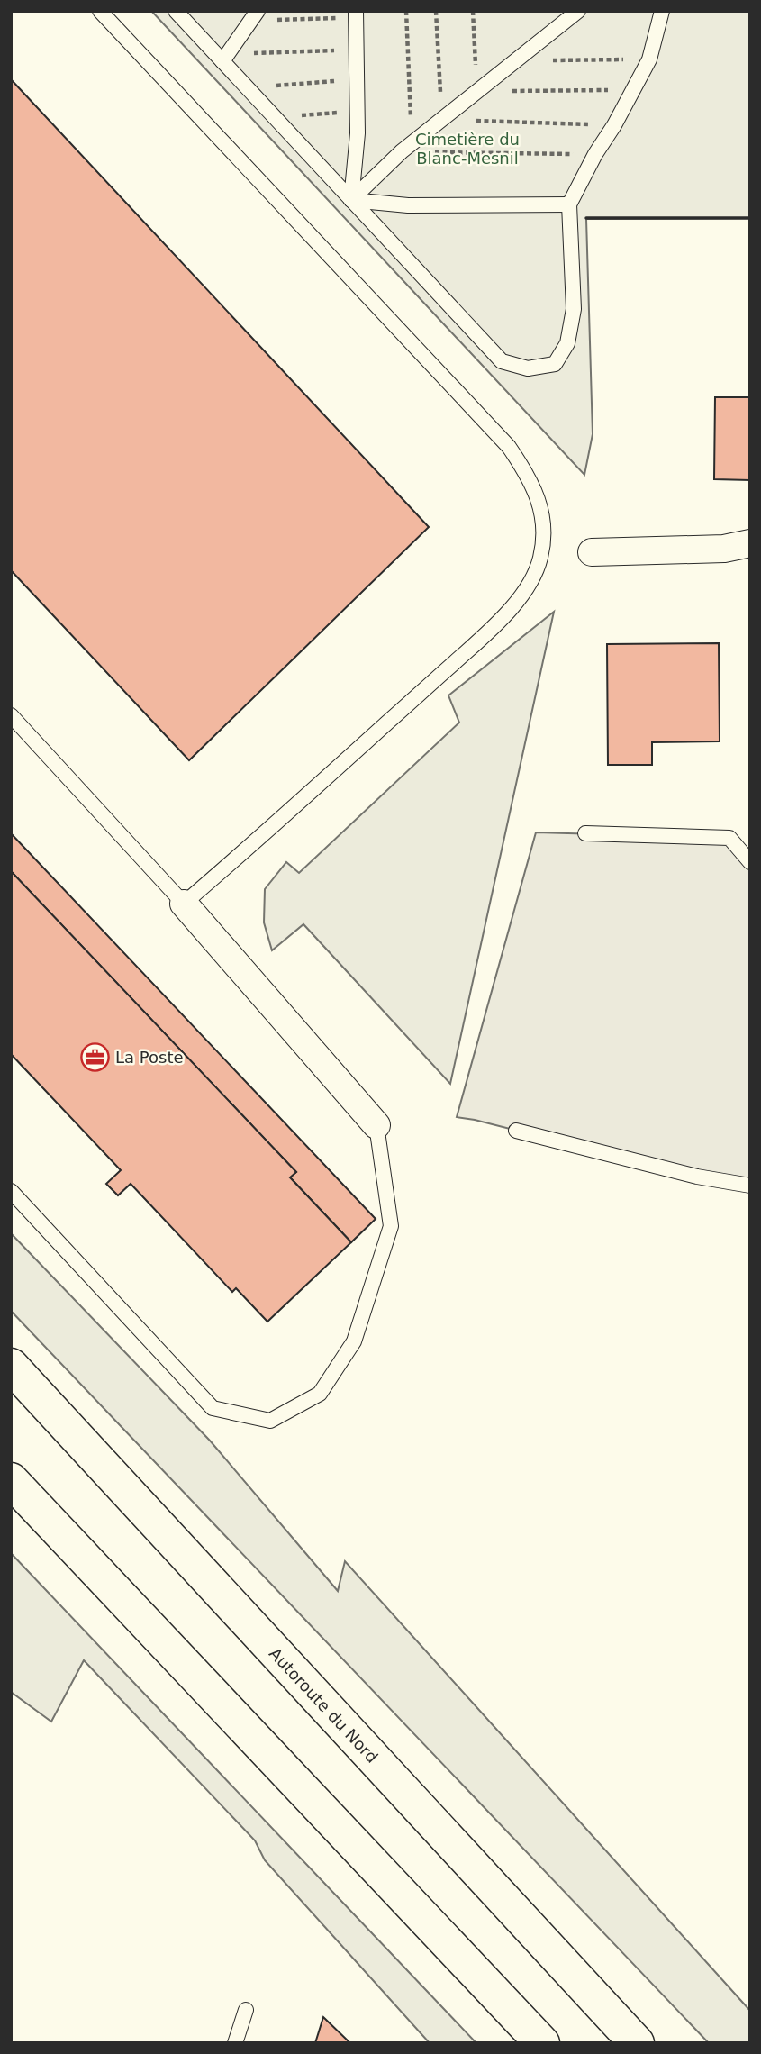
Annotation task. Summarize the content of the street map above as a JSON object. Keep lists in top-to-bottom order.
{
  "streets": {
    "highway": ["Autoroute du Nord"]
  },
  "parks": ["Cimetière du Blanc-Mesnil"],
  "places": {
    "office": ["La Poste"]
  }
}
